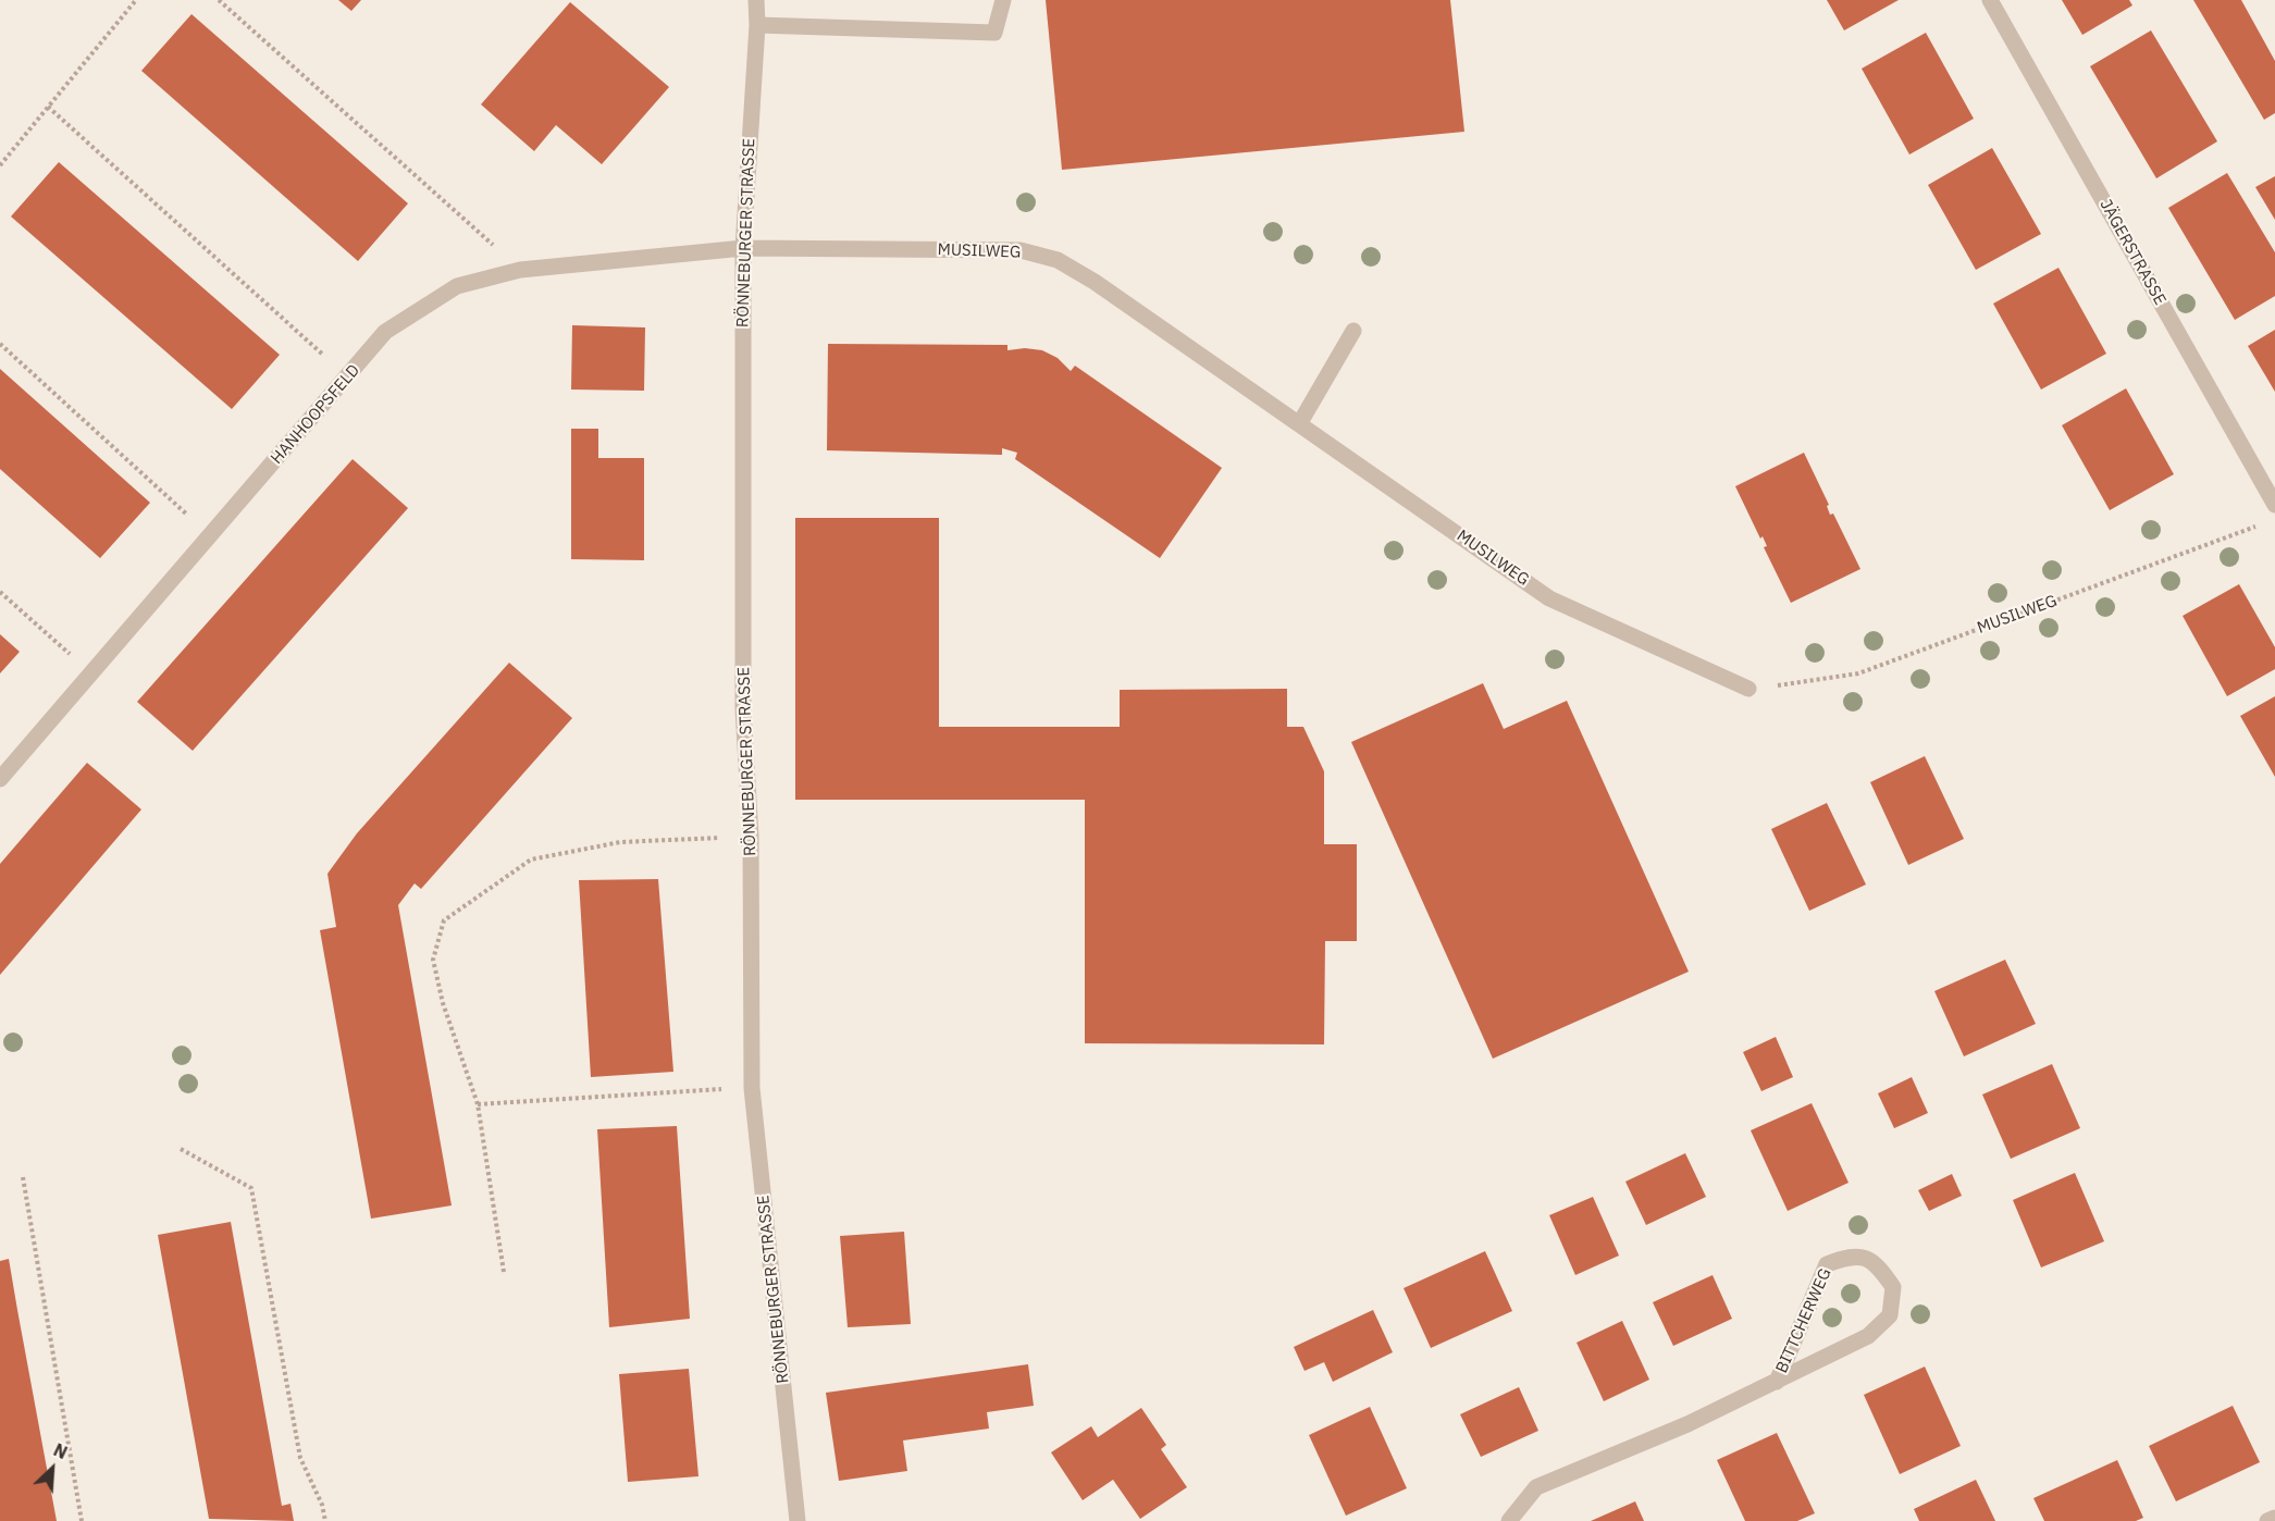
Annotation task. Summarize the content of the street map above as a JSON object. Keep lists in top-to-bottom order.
{
  "streets": {
    "street": [
      "RÖNNEBURGER STRASSE",
      "MUSILWEG",
      "JÄGERSTRASSE",
      "HANHOOPSFELD",
      "BITTCHERWEG"
    ]
  },
  "crossings": [
    ["RÖNNEBURGER STRASSE", "MUSILWEG"],
    ["RÖNNEBURGER STRASSE", "HANHOOPSFELD"],
    ["MUSILWEG", "HANHOOPSFELD"]
  ],
  "north": "top right"
}
